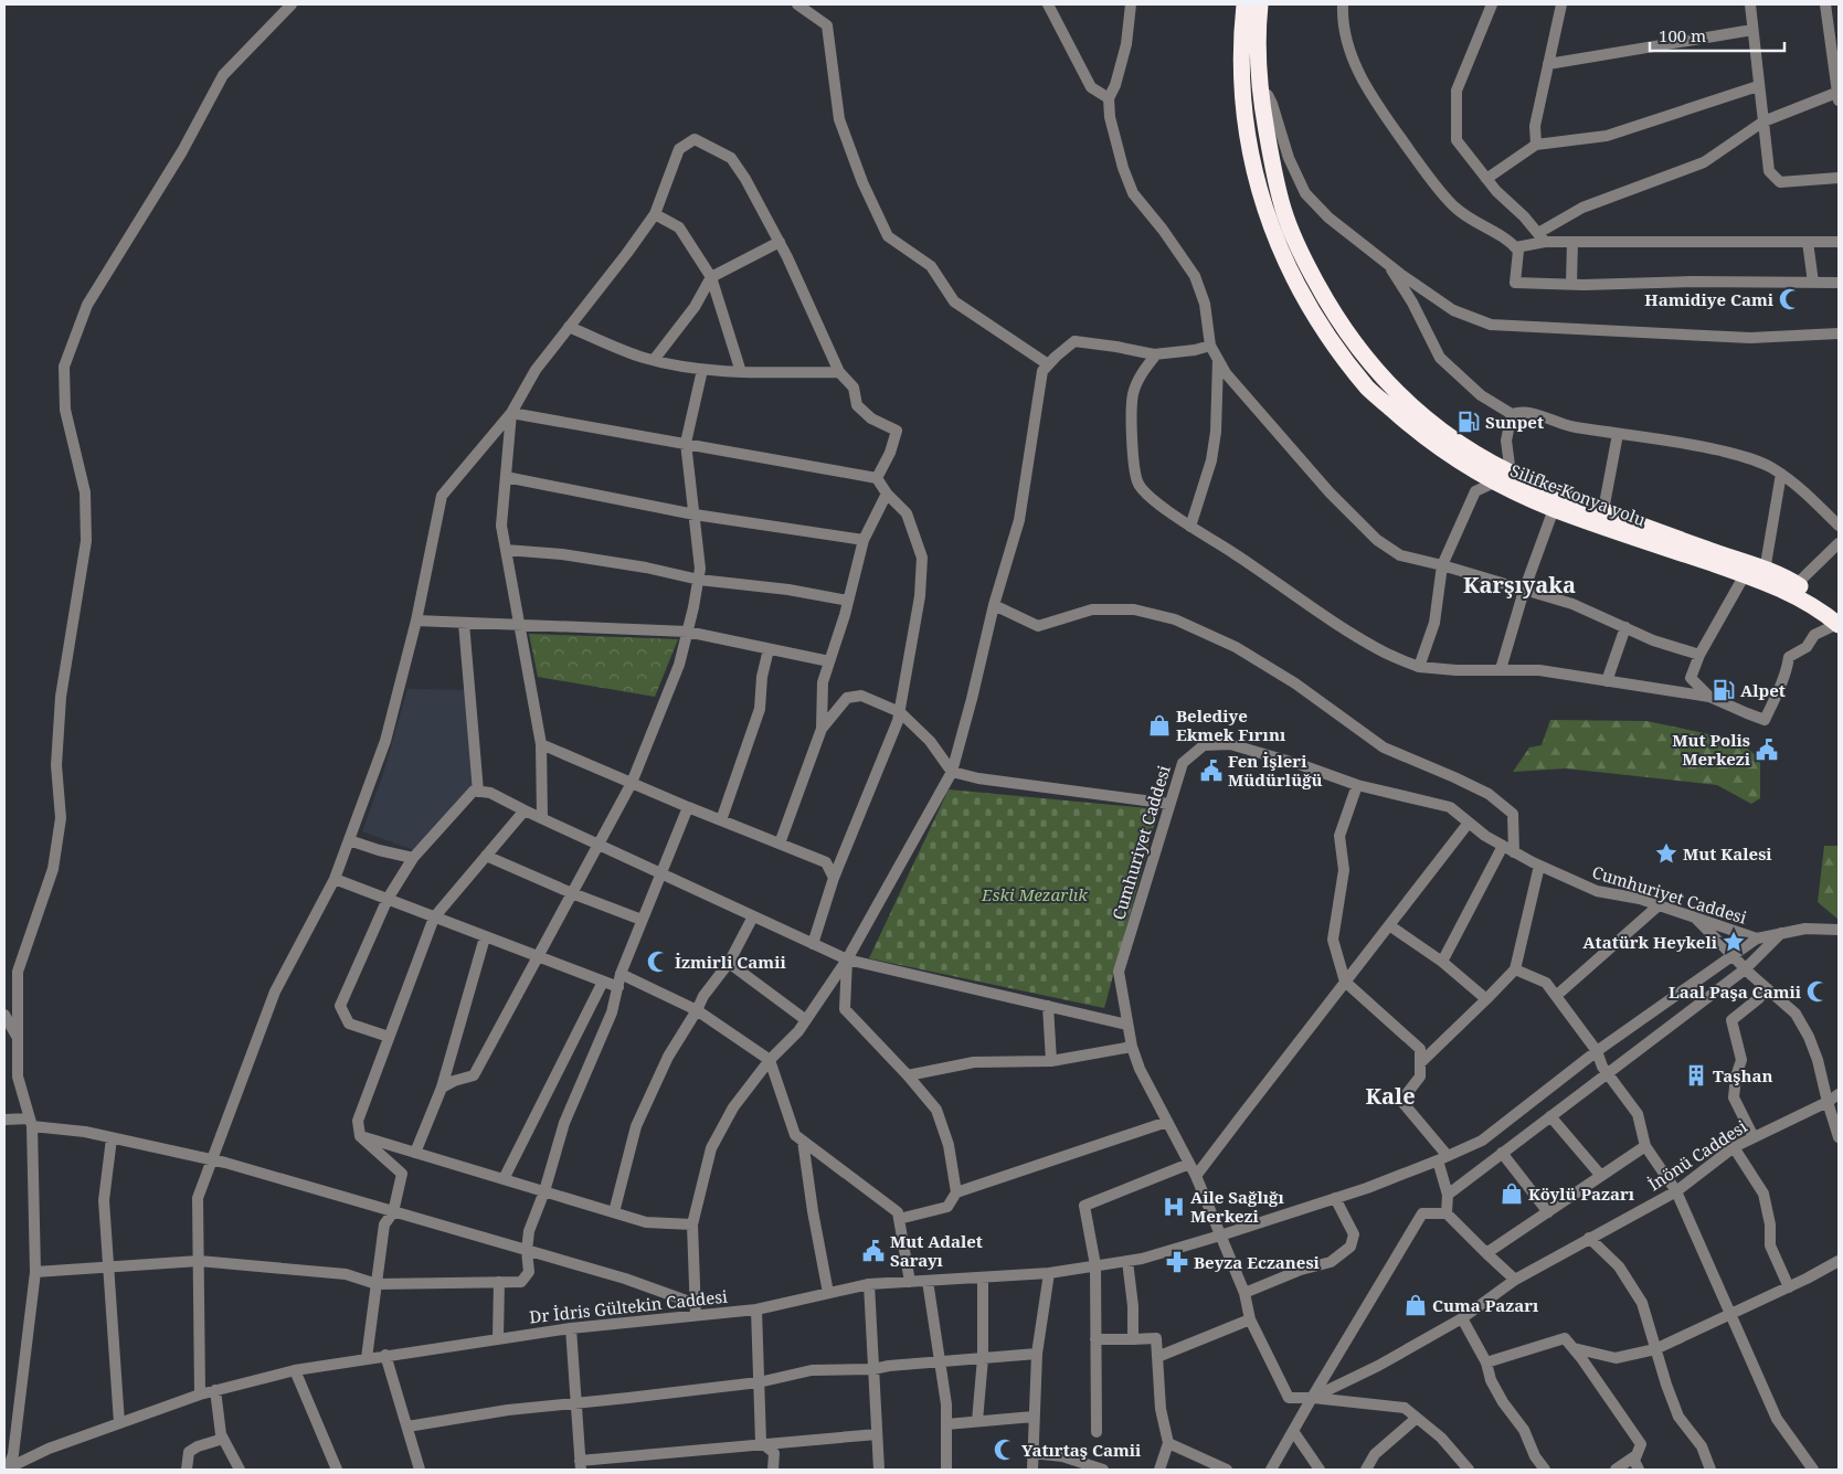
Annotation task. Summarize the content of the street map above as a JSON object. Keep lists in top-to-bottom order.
{
  "streets": {
    "highway": ["Silifke-Konya yolu"],
    "street": ["Cumhuriyet Caddesi", "İnönü Caddesi", "Dr İdris Gültekin Caddesi"]
  },
  "crossings": [
    ["Cumhuriyet Caddesi", "Dr İdris Gültekin Caddesi"]
  ],
  "districts": ["Karşıyaka", "Kale"],
  "parks": ["Eski Mezarlık"],
  "places": {
    "mosque": [
      "Hamidiye Cami",
      "İzmirli Camii",
      "Laal Paşa Camii",
      "Yatırtaş Camii"
    ],
    "fuel station": ["Sunpet", "Alpet"],
    "shop": ["Belediye Ekmek Fırını", "Köylü Pazarı", "Cuma Pazarı"],
    "public building": ["Mut Polis Merkezi", "Fen İşleri Müdürlüğü", "Mut Adalet Sarayı"],
    "place": ["Mut Kalesi", "Atatürk Heykeli"],
    "building": ["Taşhan"],
    "hospital": ["Aile Sağlığı Merkezi"],
    "pharmacy": ["Beyza Eczanesi"]
  },
  "scale_bar": "100 m"
}
